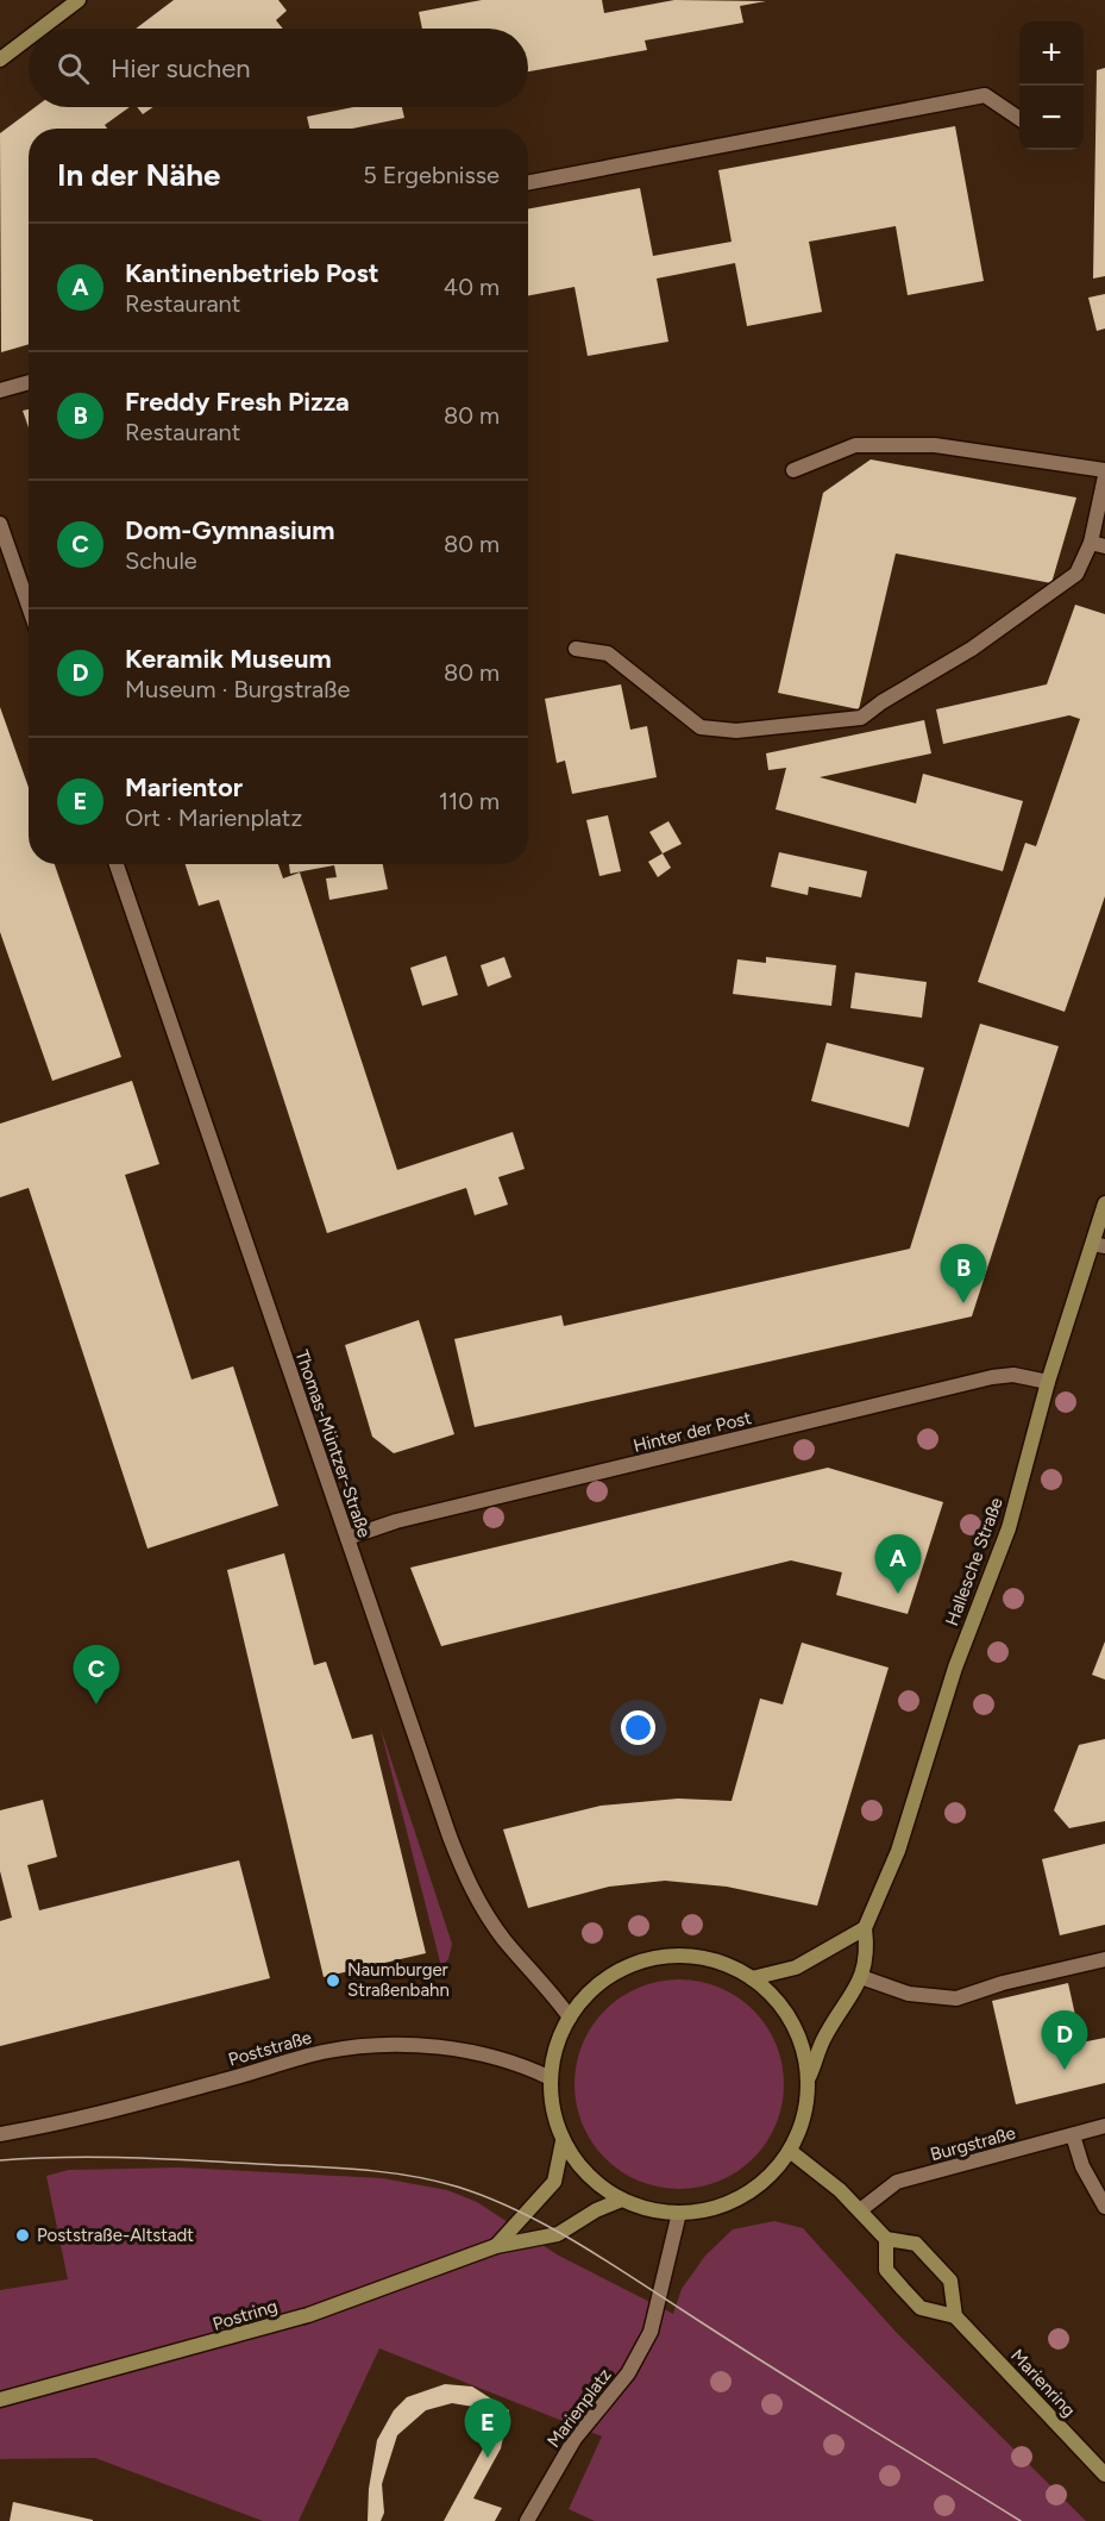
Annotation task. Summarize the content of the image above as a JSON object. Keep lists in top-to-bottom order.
{
  "streets": {
    "main road": ["Hallesche Straße", "Postring", "Marienring"],
    "street": [
      "Hinter der Post",
      "Thomas-Müntzer-Straße",
      "Poststraße",
      "Burgstraße",
      "Marienplatz"
    ]
  },
  "crossings": [
    ["Hinter der Post", "Thomas-Müntzer-Straße"],
    ["Hinter der Post", "Hallesche Straße"]
  ],
  "places": ["Naumburger Straßenbahn", "Poststraße-Altstadt"],
  "page": {
    "map_buttons": ["+", "−"],
    "search": "Hier suchen",
    "heading": ["In der Nähe", "5 Ergebnisse"],
    "list": [
      {
        "mark": "A",
        "name": "Kantinenbetrieb Post",
        "note": "Restaurant",
        "value": "40 m"
      },
      {
        "mark": "B",
        "name": "Freddy Fresh Pizza",
        "note": "Restaurant",
        "value": "80 m"
      },
      {
        "mark": "C",
        "name": "Dom-Gymnasium",
        "note": "Schule",
        "value": "80 m"
      },
      {
        "mark": "D",
        "name": "Keramik Museum",
        "note": "Museum · Burgstraße",
        "value": "80 m"
      },
      {
        "mark": "E",
        "name": "Marientor",
        "note": "Ort · Marienplatz",
        "value": "110 m"
      }
    ],
    "pins": [
      "B",
      "A",
      "C",
      "D",
      "E"
    ]
  }
}
